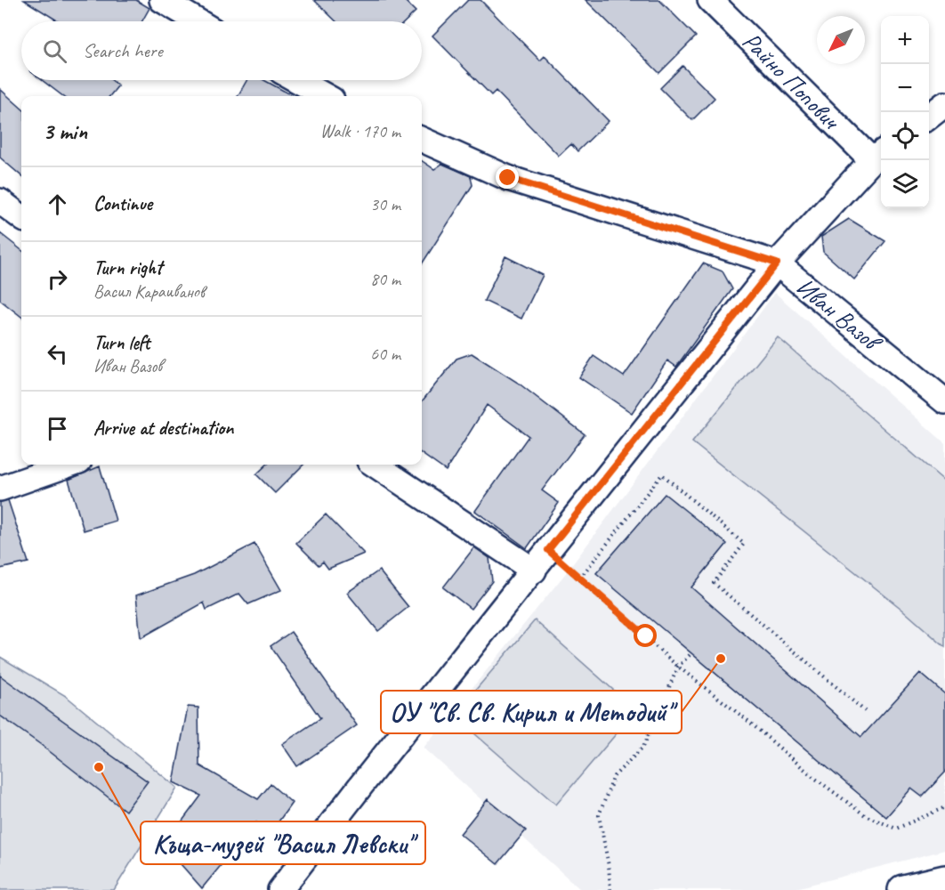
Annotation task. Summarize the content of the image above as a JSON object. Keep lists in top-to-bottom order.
{
  "streets": {
    "street": ["Райно Попович", "Иван Вазов"]
  },
  "places": ["ОУ \"Св. Св. Кирил и Методий\"", "Къща-музей \"Васил Левски\""],
  "north": "bottom left",
  "page": {
    "map_buttons": ["+", "−"],
    "search": "Search here",
    "heading": ["3 min", "Walk · 170 m"],
    "list": [
      ["Continue", "30 m"],
      ["Turn right", "Васил Караиванов", "80 m"],
      ["Turn left", "Иван Вазов", "60 m"],
      "Arrive at destination"
    ]
  }
}
